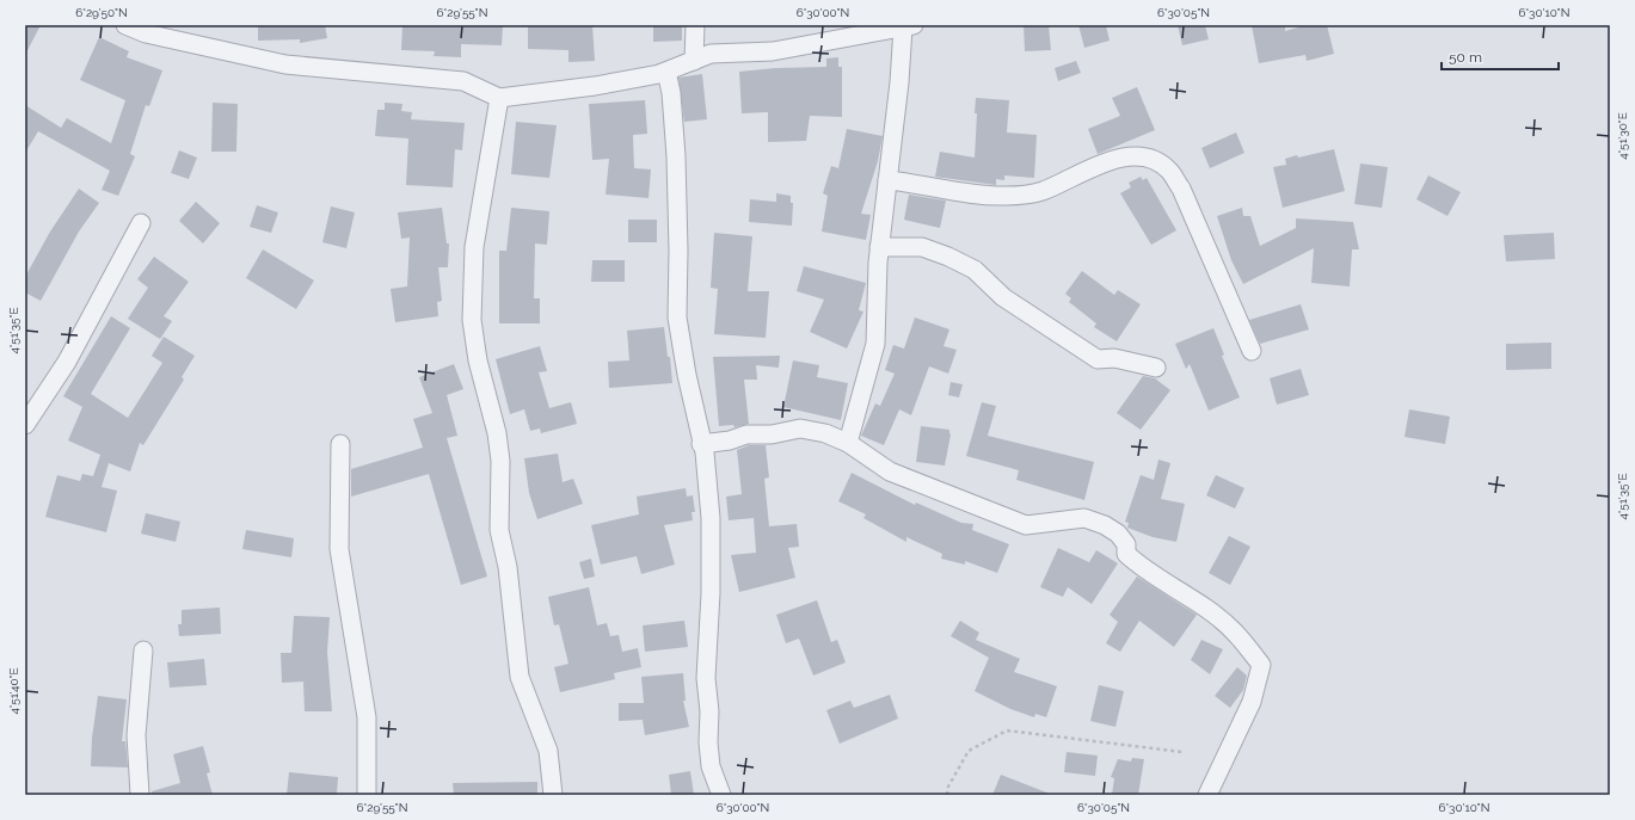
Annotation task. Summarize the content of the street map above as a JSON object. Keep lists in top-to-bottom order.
{
  "scale_bar": "50 m",
  "coordinates": [
    "6°29'50\"N",
    "6°29'55\"N",
    "6°30'00\"N",
    "6°30'05\"N",
    "6°30'10\"N",
    "4°51'30\"E",
    "4°51'35\"E",
    "4°51'40\"E"
  ]
}
